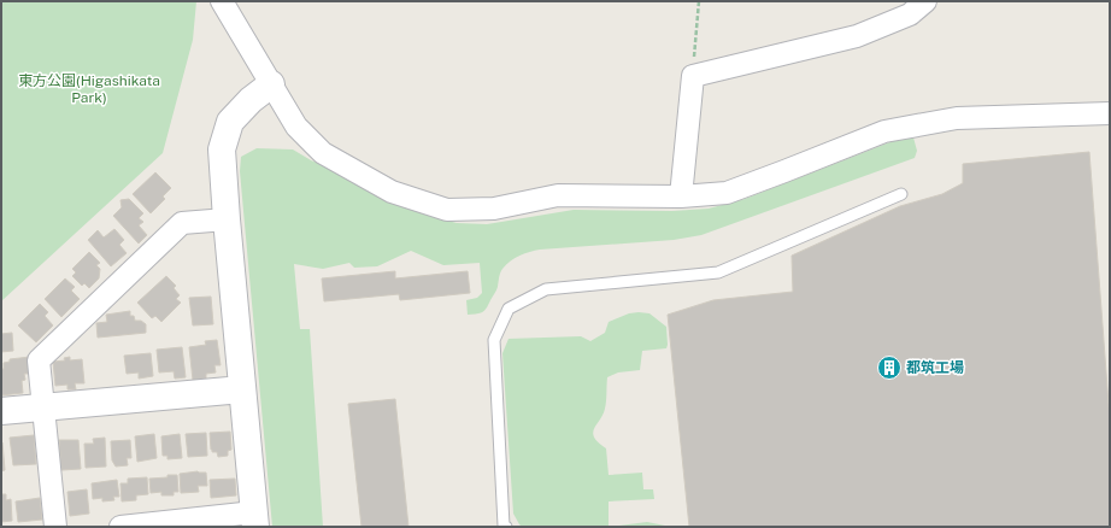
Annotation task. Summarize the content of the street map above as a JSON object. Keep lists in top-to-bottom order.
{
  "parks": ["東方公園(Higashikata Park)"],
  "places": {
    "building": ["都筑工場"]
  }
}
